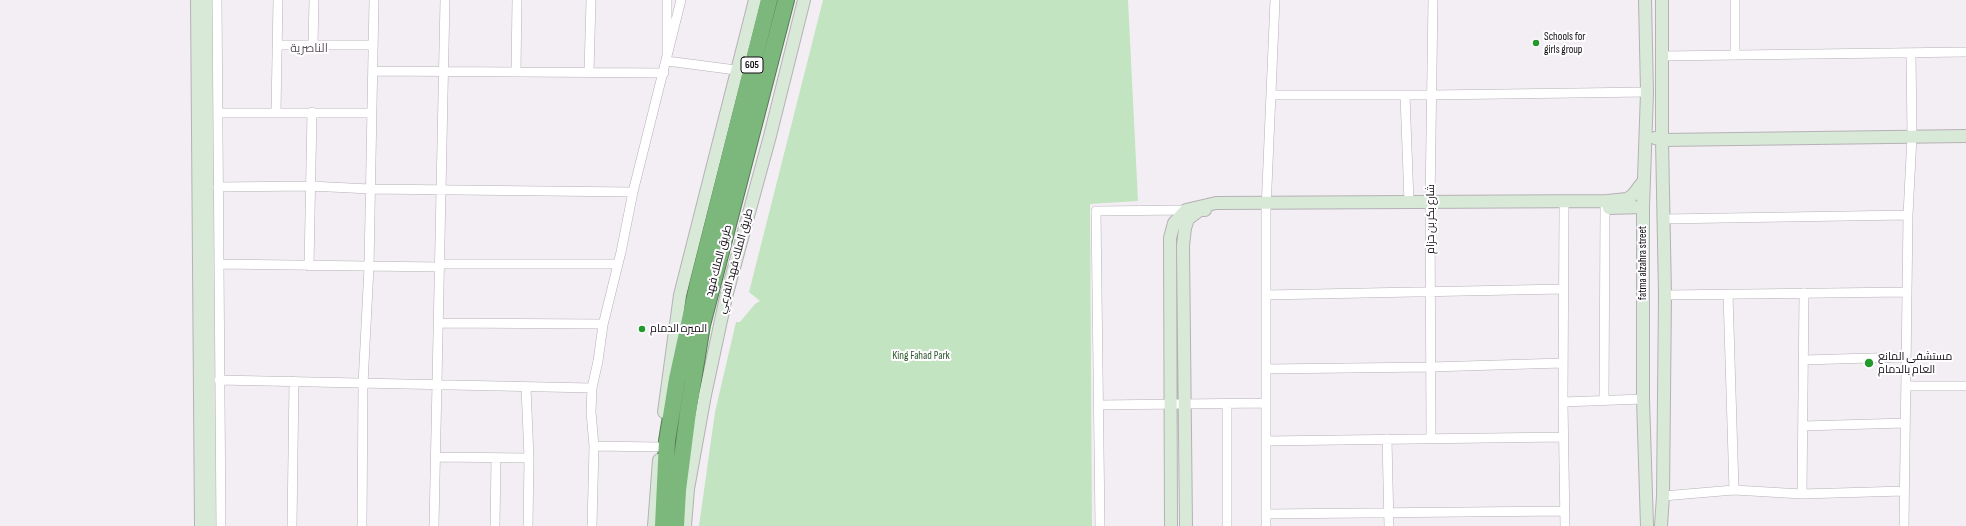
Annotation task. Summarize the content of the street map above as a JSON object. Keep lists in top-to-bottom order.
{
  "streets": {
    "highway": ["605", "طريق الملك فهد"],
    "street": ["شارع بكر بن حزام", "طريق الملك فهد الفرعي", "fatma alzahra street"]
  },
  "districts": ["الناصرية"],
  "parks": ["King Fahad Park"],
  "places": ["Schools for girls group", "الميره الدمام", "مستشفى المانع العام بالدمام"]
}
